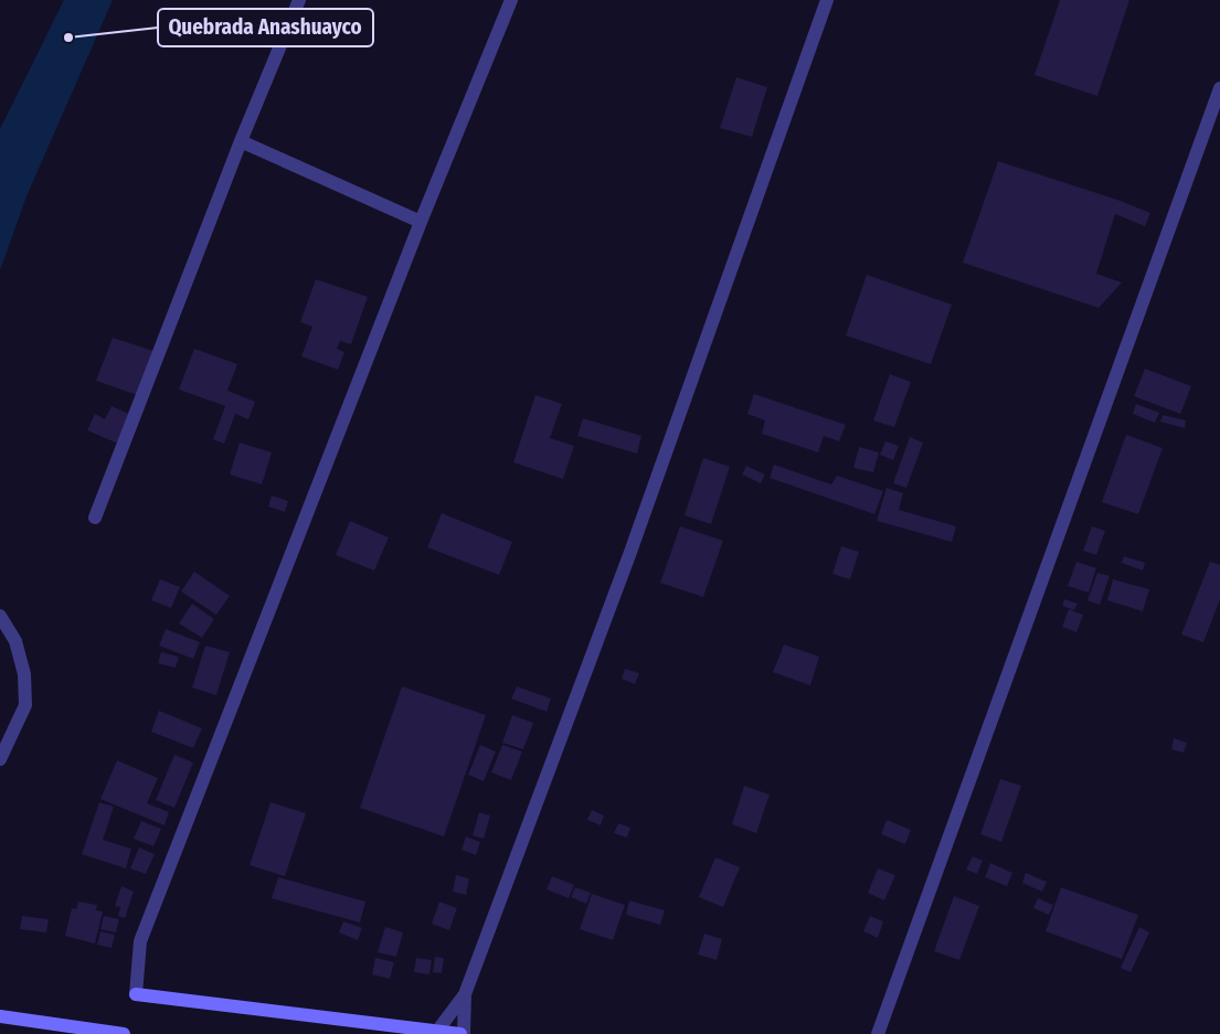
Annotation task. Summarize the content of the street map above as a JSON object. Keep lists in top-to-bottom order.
{
  "places": ["Quebrada Anashuayco"]
}
